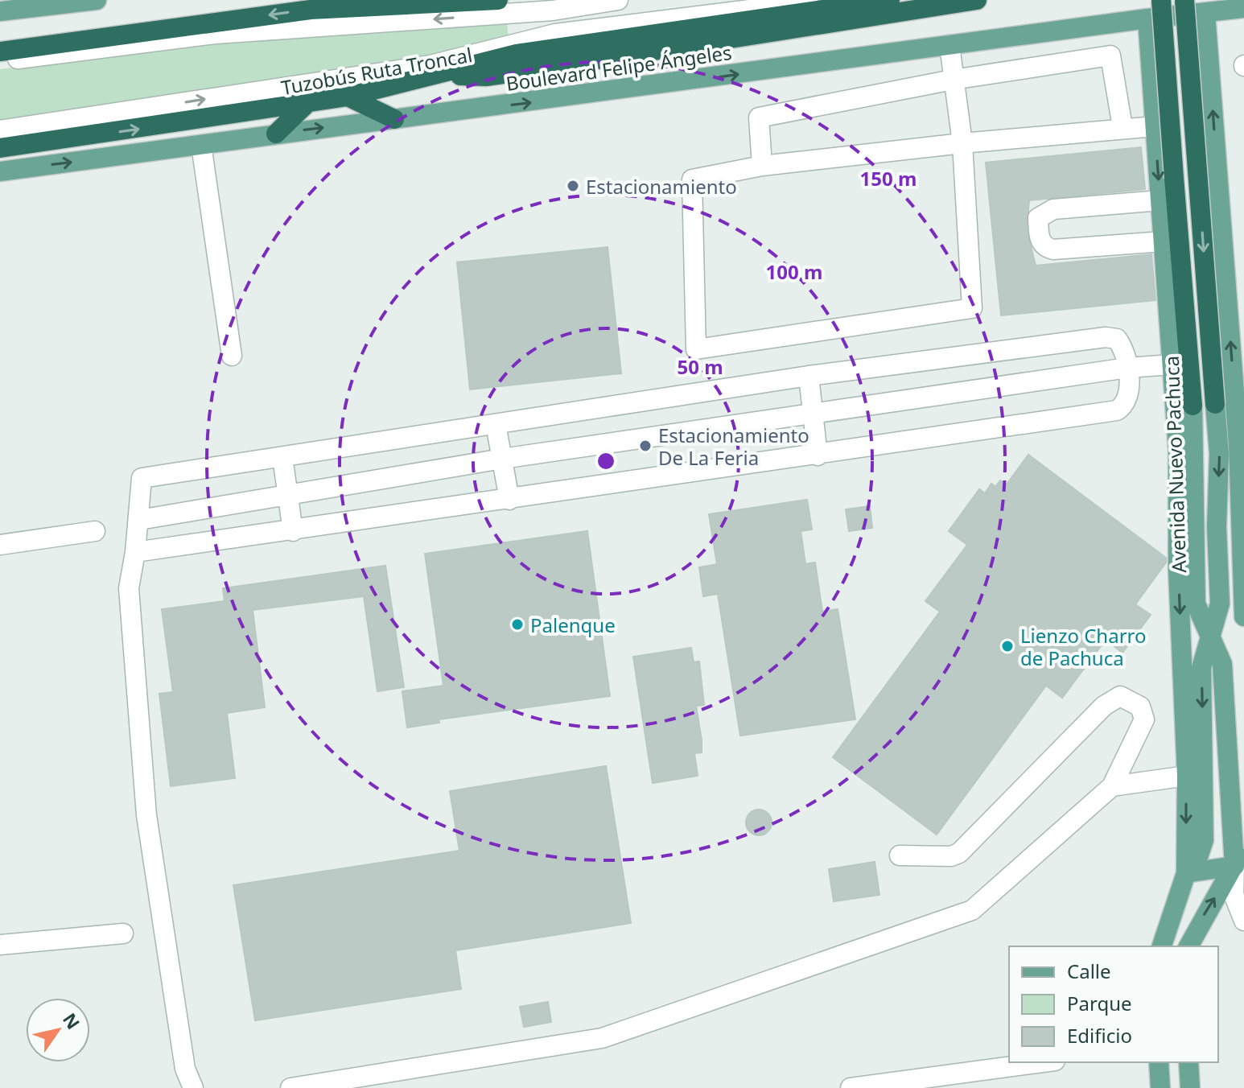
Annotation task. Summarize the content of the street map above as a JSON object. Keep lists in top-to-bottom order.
{
  "streets": {
    "highway": ["Boulevard Felipe Ángeles"],
    "main road": ["Avenida Nuevo Pachuca"],
    "street": ["Tuzobús Ruta Troncal"]
  },
  "crossings": [
    ["Boulevard Felipe Ángeles", "Avenida Nuevo Pachuca"]
  ],
  "places": [
    "Estacionamiento",
    "Estacionamiento De La Feria",
    "Palenque",
    "Lienzo Charro de Pachuca"
  ],
  "legend": ["Calle", "Parque", "Edificio"],
  "north": "top right",
  "rings": ["150 m", "100 m", "50 m"]
}
